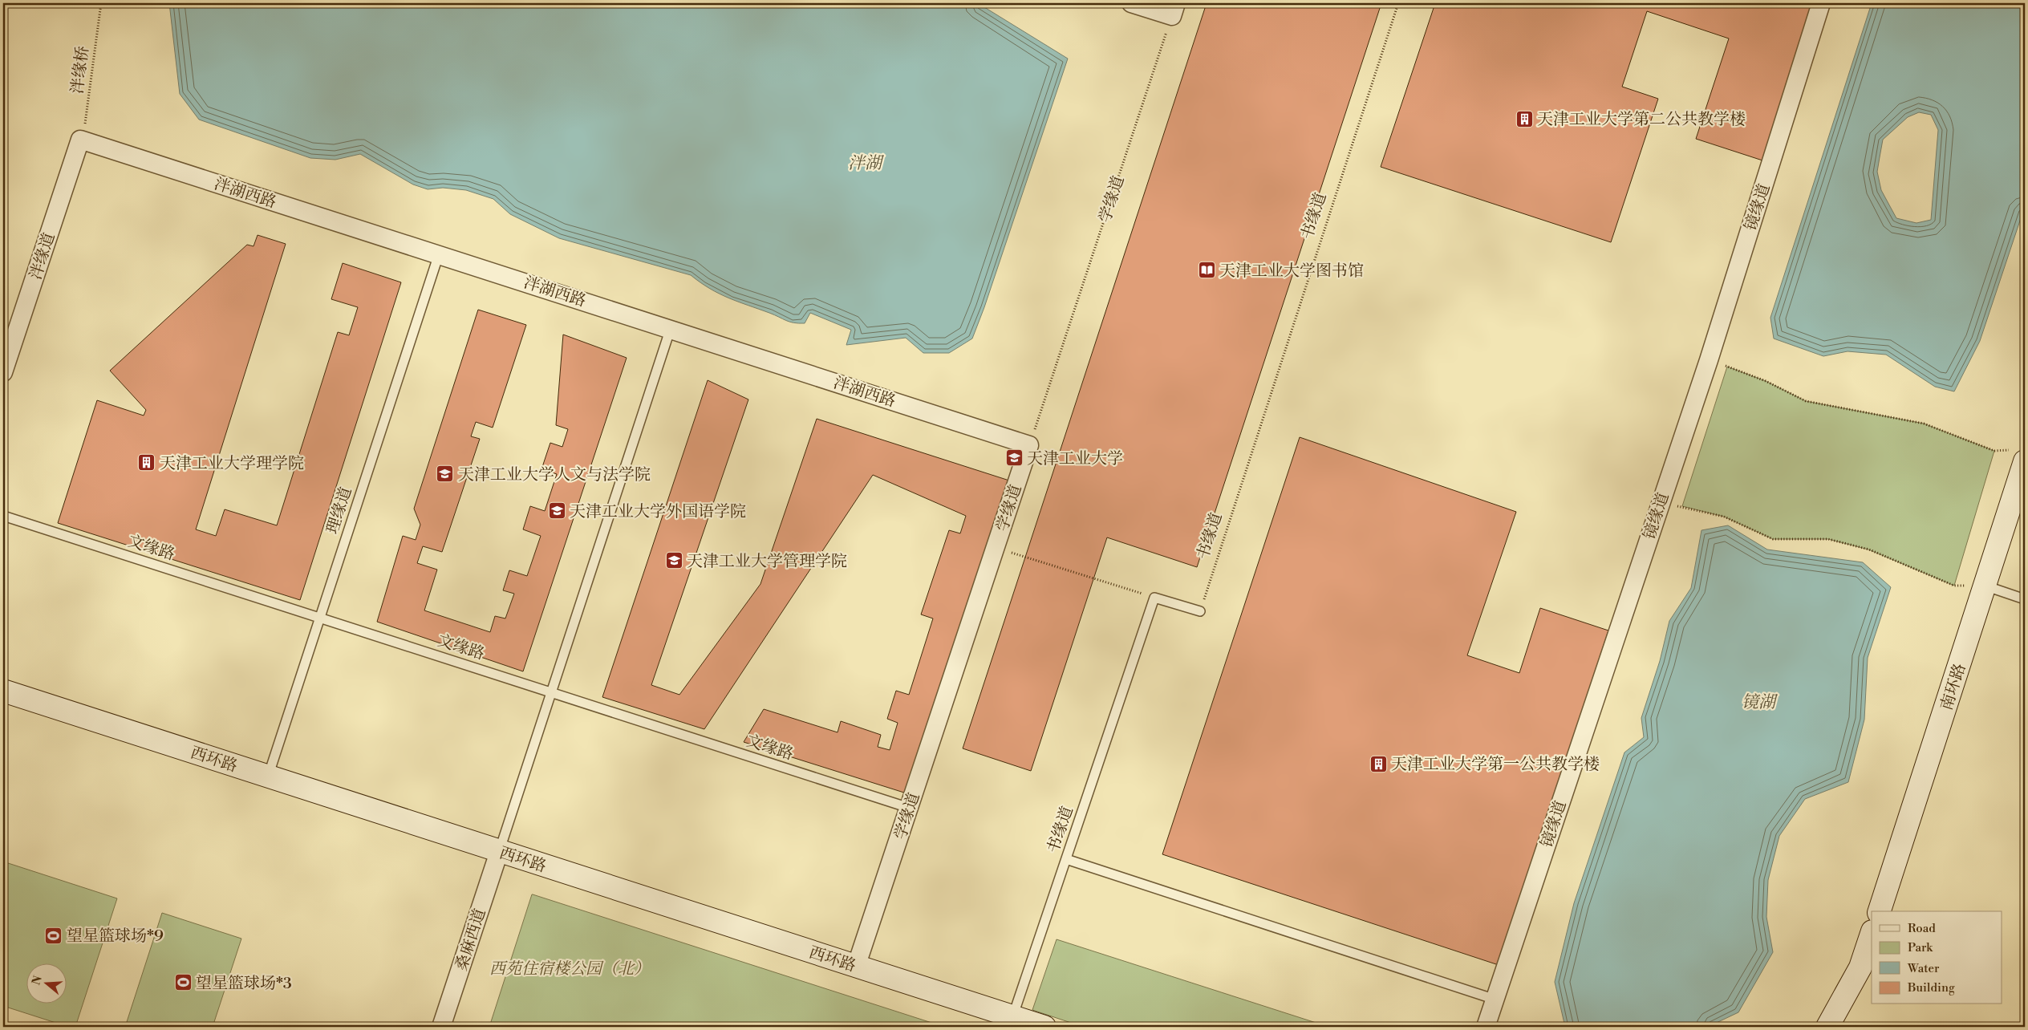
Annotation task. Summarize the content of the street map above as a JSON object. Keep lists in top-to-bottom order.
{
  "streets": {
    "street": [
      "泮湖西路",
      "学缘道",
      "镜缘道",
      "泮缘道",
      "南环路",
      "西环路",
      "桑麻西道"
    ],
    "lane": ["书缘道", "理缘道", "文缘路"],
    "path": ["泮缘桥"]
  },
  "crossings": [
    ["泮缘桥", "泮湖西路"],
    ["泮缘桥", "泮缘道"],
    ["泮湖西路", "学缘道"],
    ["泮湖西路", "泮缘道"],
    ["泮湖西路", "理缘道"],
    ["学缘道", "文缘路"],
    ["学缘道", "西环路"],
    ["书缘道", "西环路"],
    ["理缘道", "文缘路"],
    ["理缘道", "西环路"],
    ["西环路", "桑麻西道"]
  ],
  "water": ["泮湖", "镜湖"],
  "parks": ["西苑住宿楼公园（北）"],
  "places": {
    "building": ["天津工业大学第二公共教学楼", "天津工业大学理学院", "天津工业大学第一公共教学楼"],
    "library": ["天津工业大学图书馆"],
    "school or university": [
      "天津工业大学",
      "天津工业大学人文与法学院",
      "天津工业大学外国语学院",
      "天津工业大学管理学院"
    ],
    "sports": ["望星篮球场*9", "望星篮球场*3"]
  },
  "legend": [
    "Road",
    "Park",
    "Water",
    "Building"
  ],
  "north": "left"
}
